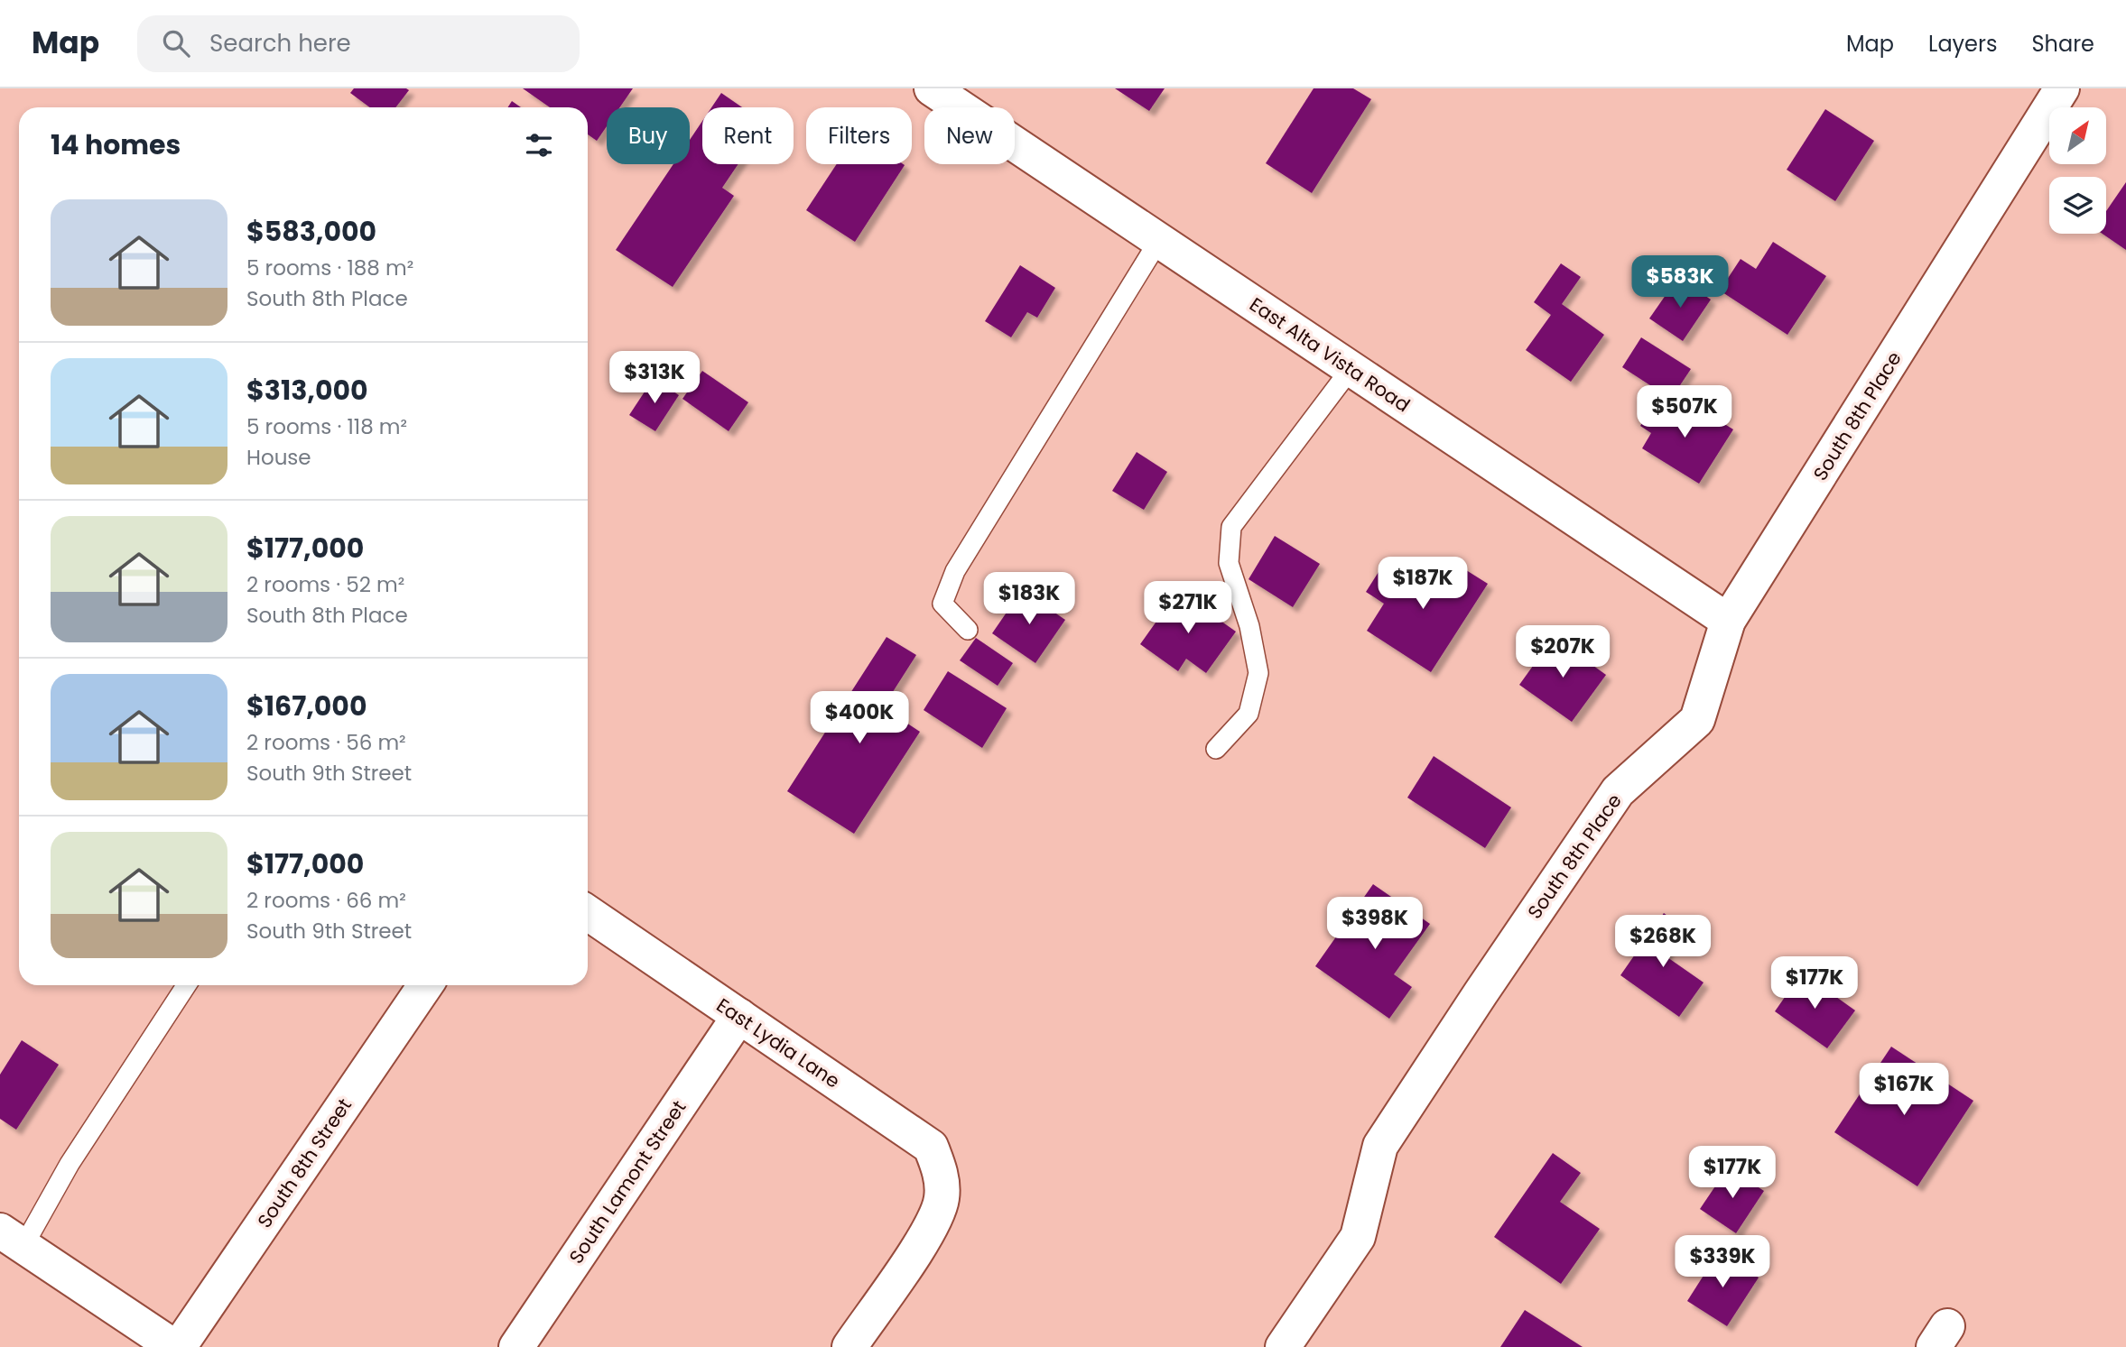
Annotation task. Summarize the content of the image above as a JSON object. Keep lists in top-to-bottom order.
{
  "streets": {
    "street": [
      "East Alta Vista Road",
      "South 8th Place",
      "East Lydia Lane",
      "South 8th Street",
      "South Lamont Street"
    ]
  },
  "crossings": [
    ["East Alta Vista Road", "South 8th Place"],
    ["East Lydia Lane", "South Lamont Street"]
  ],
  "north": "top right",
  "page": {
    "header": "Map",
    "search": "Search here",
    "nav": ["Map", "Layers", "Share"],
    "chip": [
      "Buy",
      "Rent",
      "Filters",
      "New"
    ],
    "heading": "14 homes",
    "list": [
      {
        "name": "$583,000",
        "note": "5 rooms · 188 m² · South 8th Place"
      },
      {
        "name": "$313,000",
        "note": "5 rooms · 118 m² · House"
      },
      {
        "name": "$177,000",
        "note": "2 rooms · 52 m² · South 8th Place"
      },
      {
        "name": "$167,000",
        "note": "2 rooms · 56 m² · South 9th Street"
      },
      {
        "name": "$177,000",
        "note": "2 rooms · 66 m² · South 9th Street"
      }
    ],
    "price": [
      "$583K",
      "$313K",
      "$507K",
      "$187K",
      "$183K",
      "$271K",
      "$207K",
      "$400K",
      "$398K",
      "$268K",
      "$177K",
      "$167K",
      "$177K",
      "$339K"
    ]
  }
}
